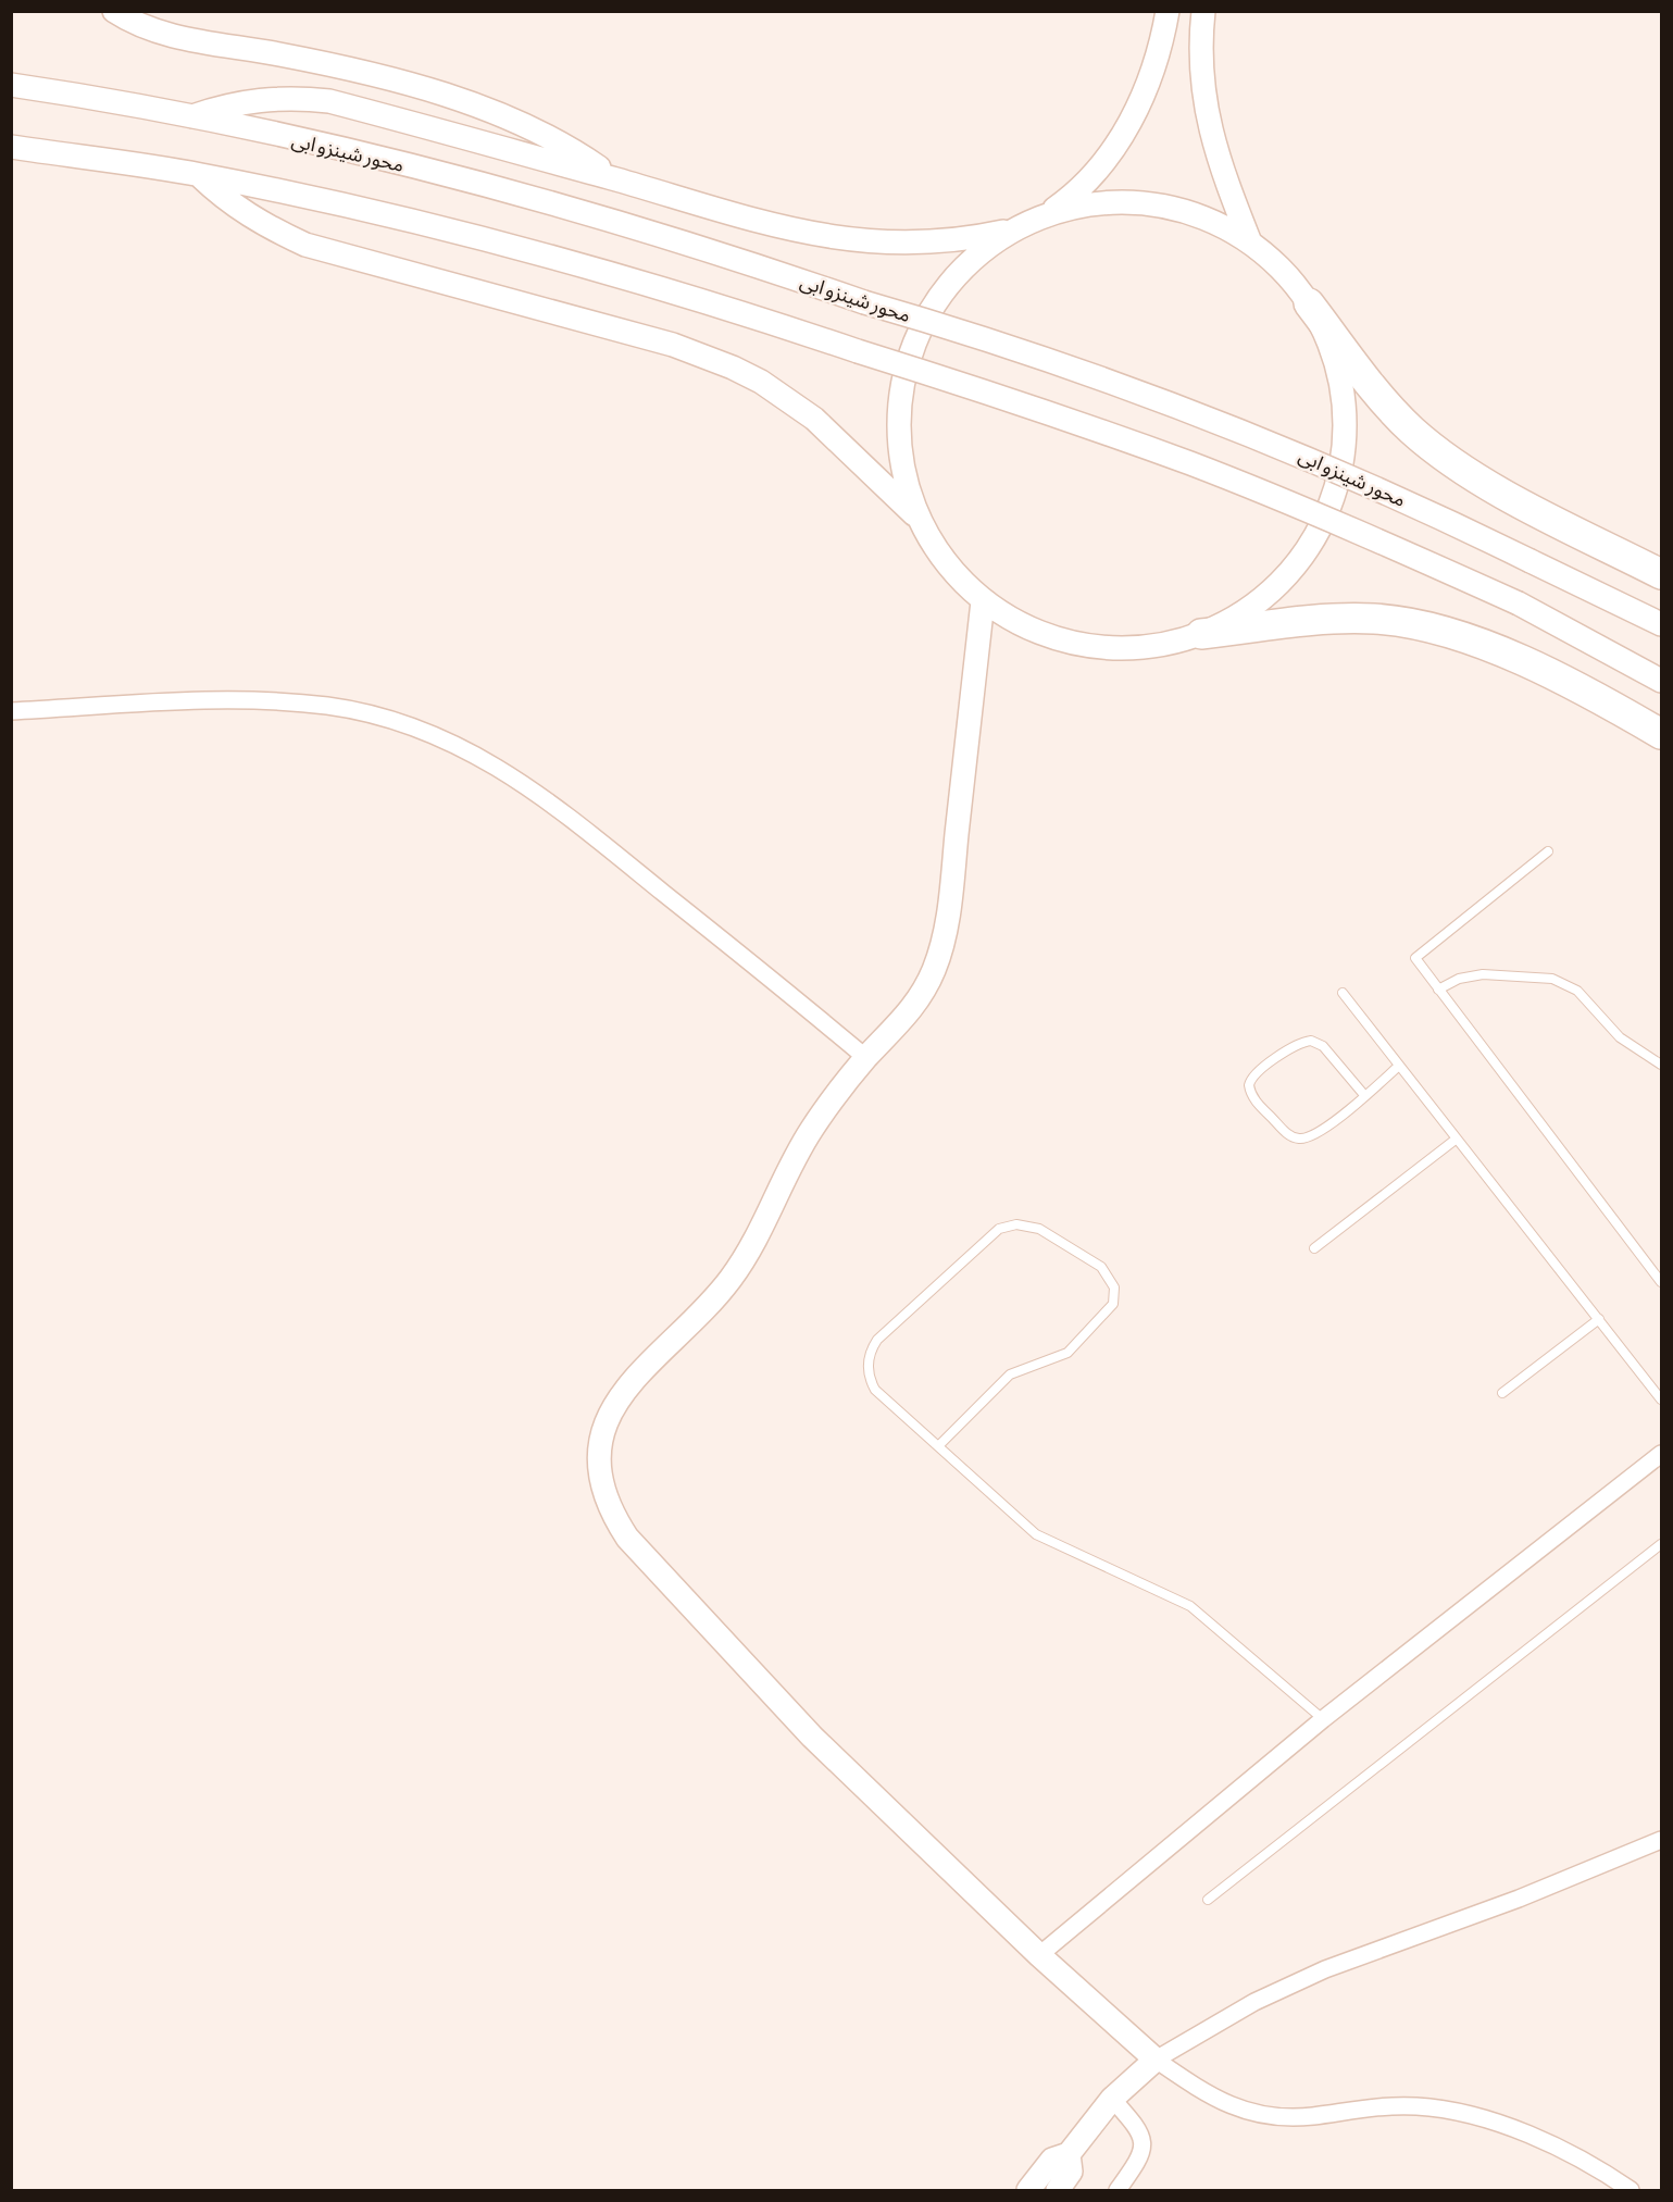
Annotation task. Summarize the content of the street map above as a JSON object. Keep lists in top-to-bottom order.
{
  "streets": {
    "main road": ["محور شينزو ابى"]
  }
}
